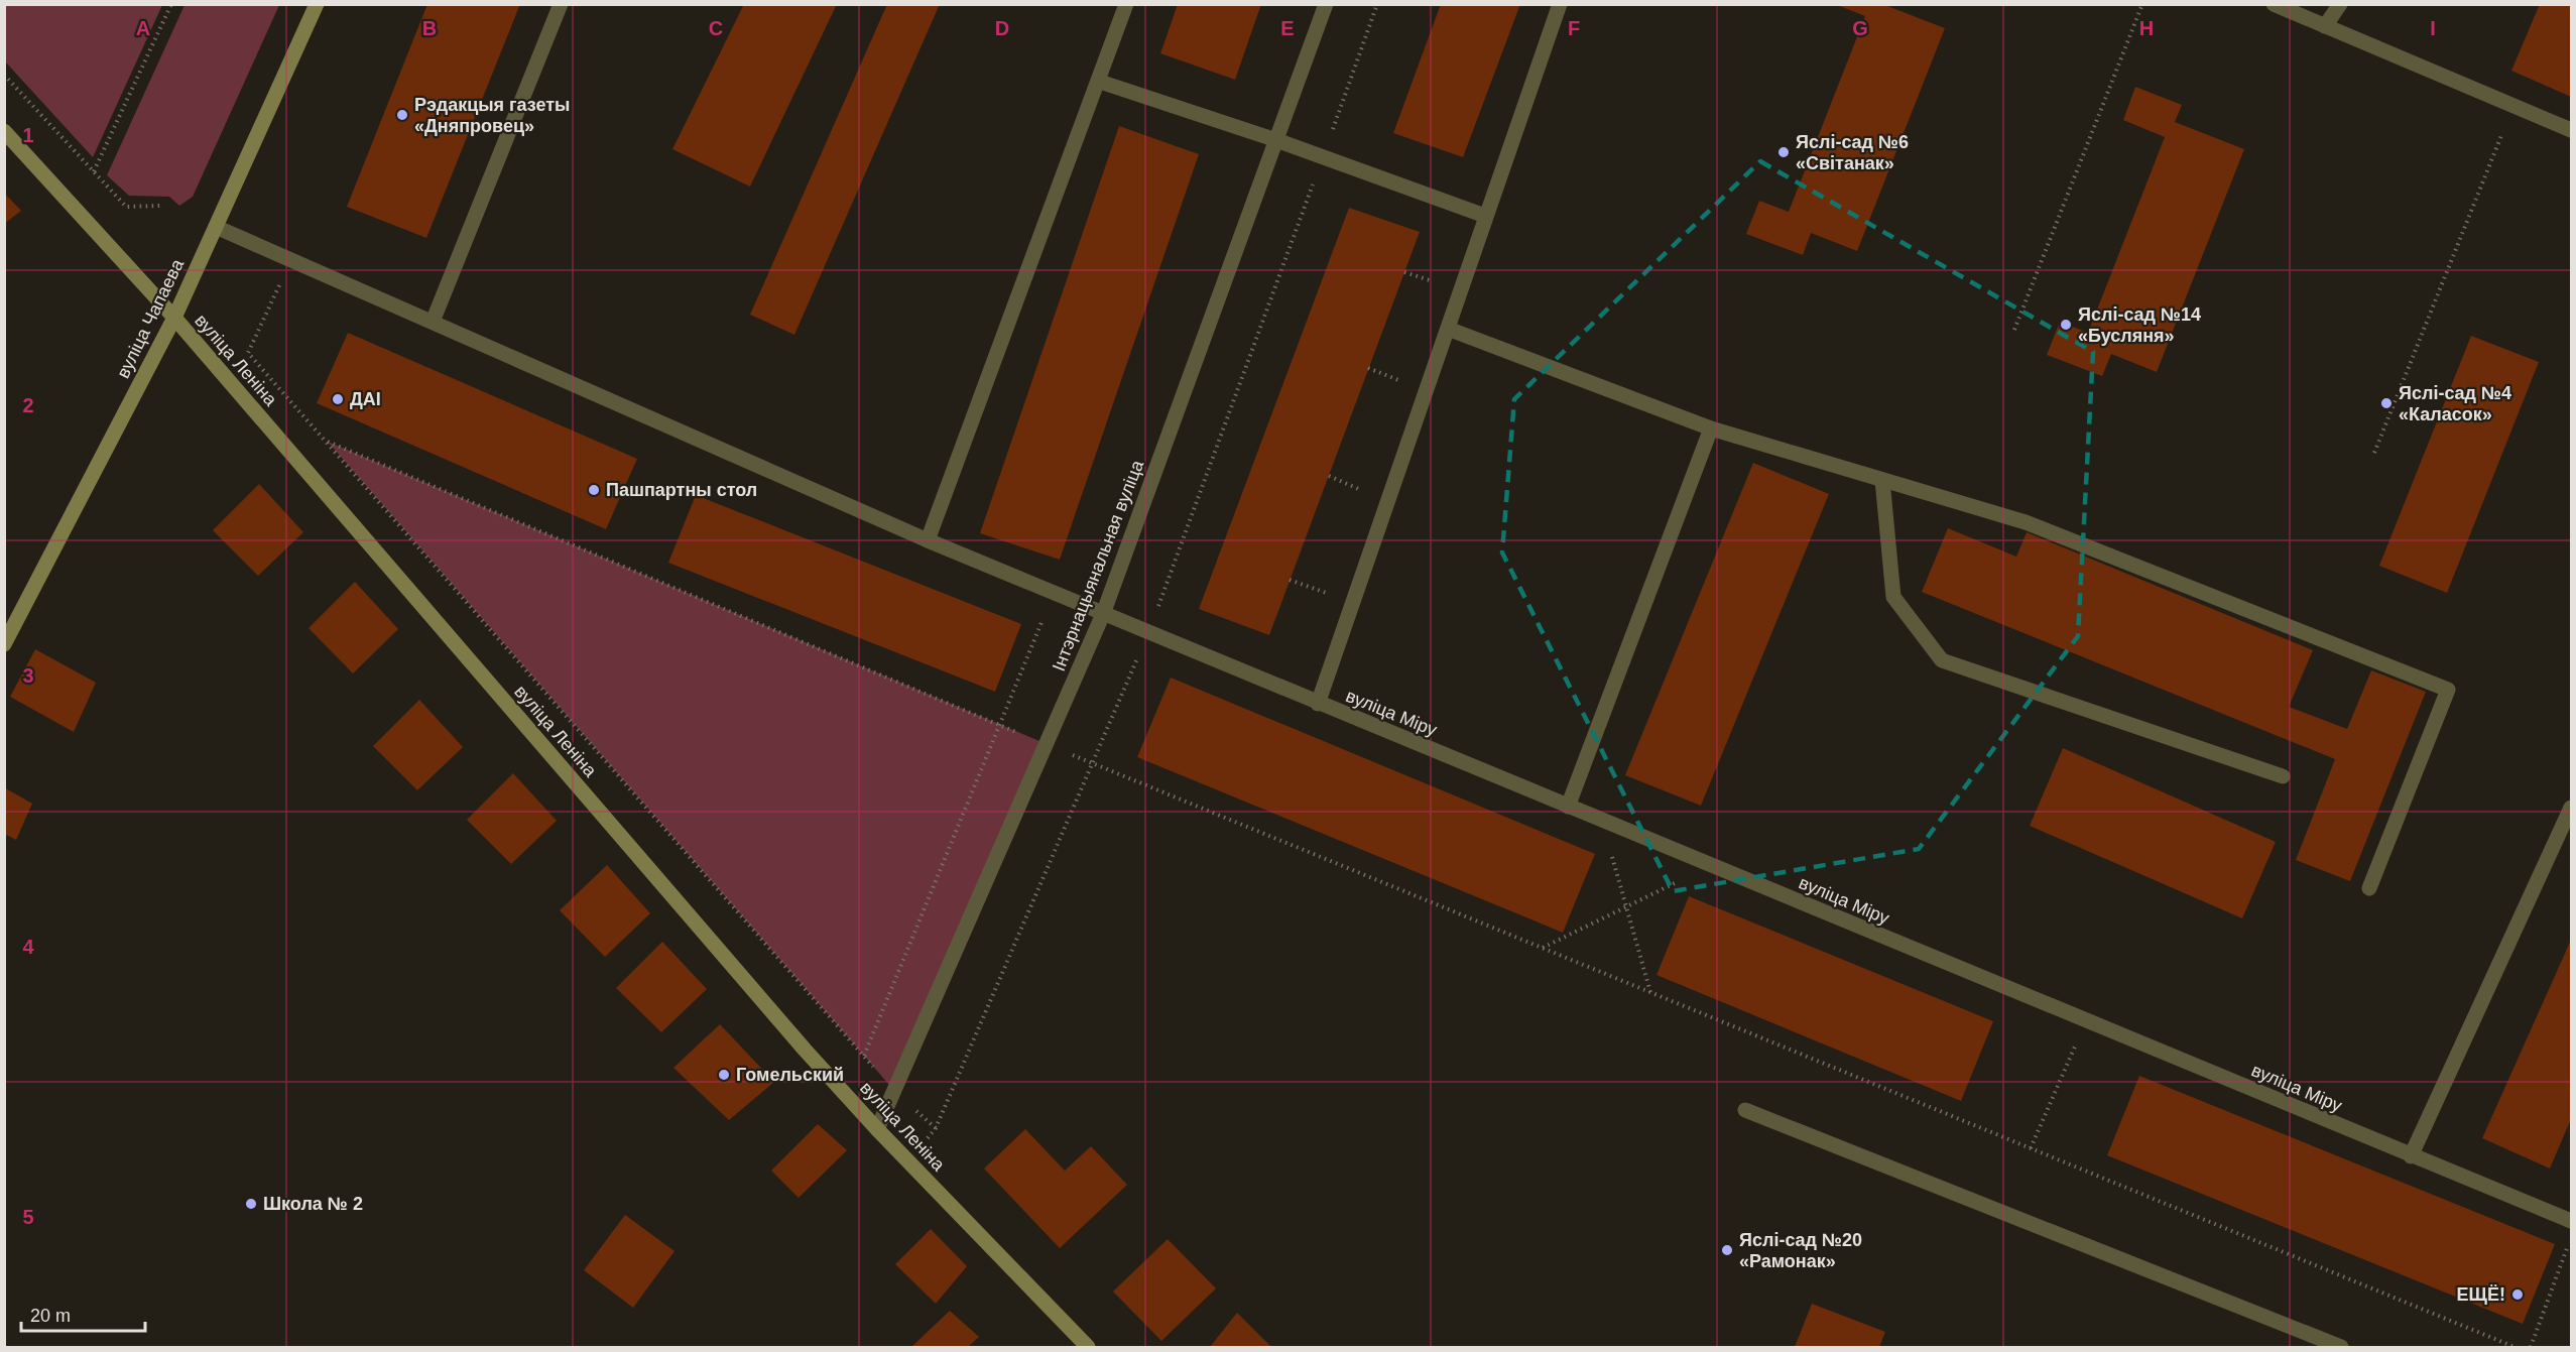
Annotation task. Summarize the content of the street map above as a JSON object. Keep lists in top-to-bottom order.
{
  "streets": {
    "street": [
      "вуліца Чапаева",
      "вуліца Леніна",
      "Інтэрнацыянальная вуліца",
      "вуліца Міру"
    ]
  },
  "crossings": [
    ["вуліца Чапаева", "вуліца Леніна"],
    ["вуліца Чапаева", "вуліца Міру"],
    ["вуліца Леніна", "Інтэрнацыянальная вуліца"],
    ["Інтэрнацыянальная вуліца", "вуліца Міру"]
  ],
  "places": [
    "Рэдакцыя газеты «Дняпровец»",
    "Яслі-сад №6 «Світанак»",
    "Яслі-сад №14 «Бусляня»",
    "ДАІ",
    "Яслі-сад №4 «Каласок»",
    "Пашпартны стол",
    "Гомельский",
    "Школа № 2",
    "Яслі-сад №20 «Рамонак»",
    "ЕЩЁ!"
  ],
  "scale_bar": "20 m",
  "grid": {
    "columns": [
      "A",
      "B",
      "C",
      "D",
      "E",
      "F",
      "G",
      "H",
      "I"
    ],
    "rows": [
      "1",
      "2",
      "3",
      "4",
      "5"
    ]
  }
}
